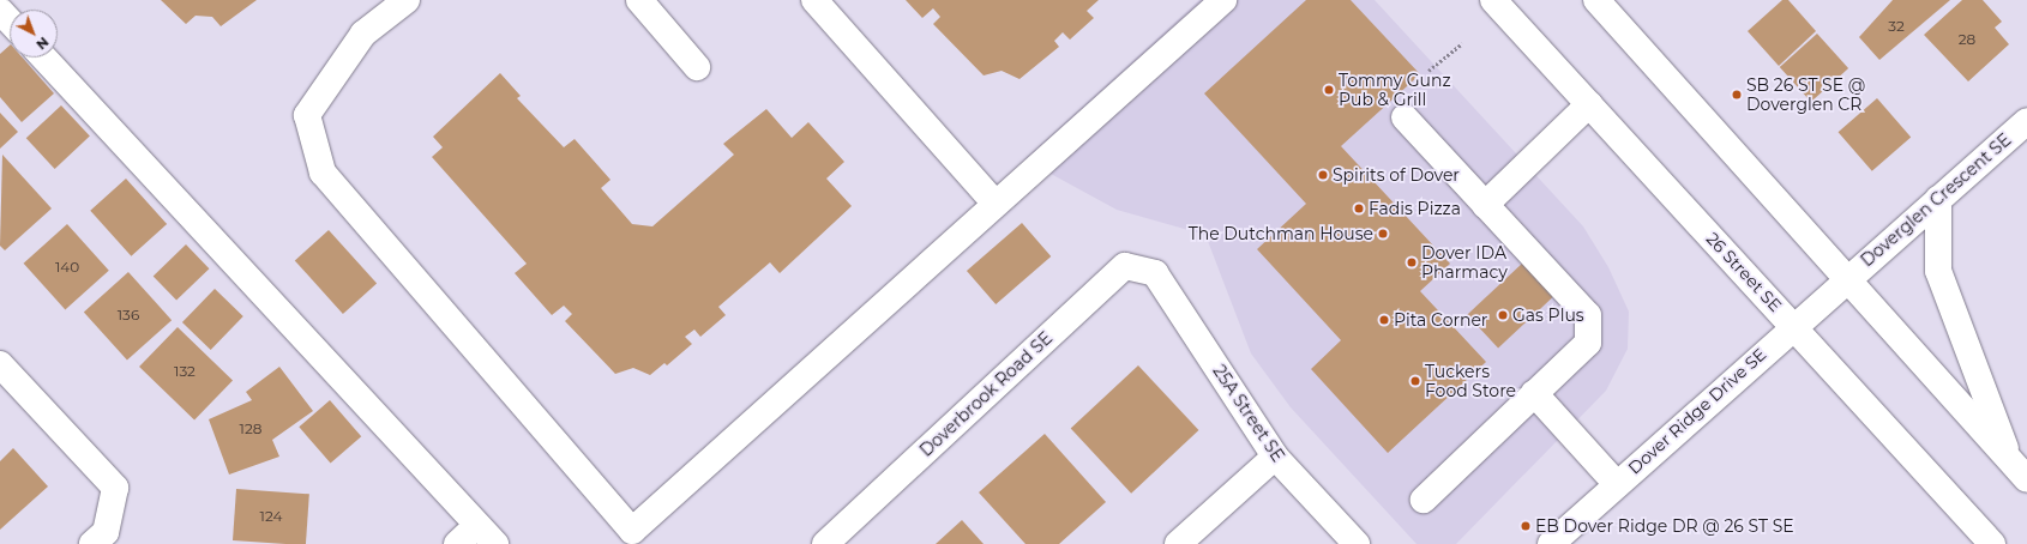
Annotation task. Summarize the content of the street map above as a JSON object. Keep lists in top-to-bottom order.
{
  "streets": {
    "street": [
      "Doverglen Crescent SE",
      "26 Street SE",
      "Doverbrook Road SE",
      "Dover Ridge Drive SE",
      "25A Street SE"
    ]
  },
  "crossings": [
    ["Doverglen Crescent SE", "Dover Ridge Drive SE"],
    ["26 Street SE", "Dover Ridge Drive SE"],
    ["Doverbrook Road SE", "25A Street SE"]
  ],
  "places": [
    "Tommy Gunz Pub & Grill",
    "SB 26 ST SE @ Doverglen CR",
    "Spirits of Dover",
    "Fadis Pizza",
    "The Dutchman House",
    "Dover IDA Pharmacy",
    "Gas Plus",
    "Pita Corner",
    "Tuckers Food Store",
    "EB Dover Ridge DR @ 26 ST SE"
  ],
  "house_numbers": [
    "32",
    "28",
    "140",
    "136",
    "132",
    "128",
    "124"
  ],
  "north": "bottom right"
}
